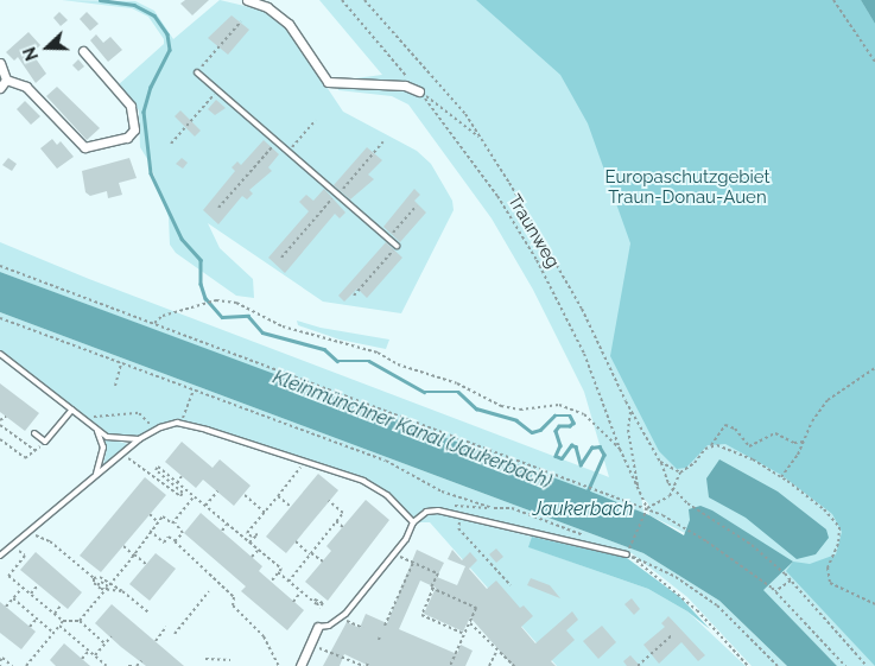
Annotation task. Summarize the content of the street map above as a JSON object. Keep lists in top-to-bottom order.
{
  "streets": {
    "path": ["Traunweg"]
  },
  "water": ["Kleinmünchner Kanal (Jaukerbach)", "Jaukerbach"],
  "parks": ["Europaschutzgebiet Traun-Donau-Auen"],
  "north": "left"
}
